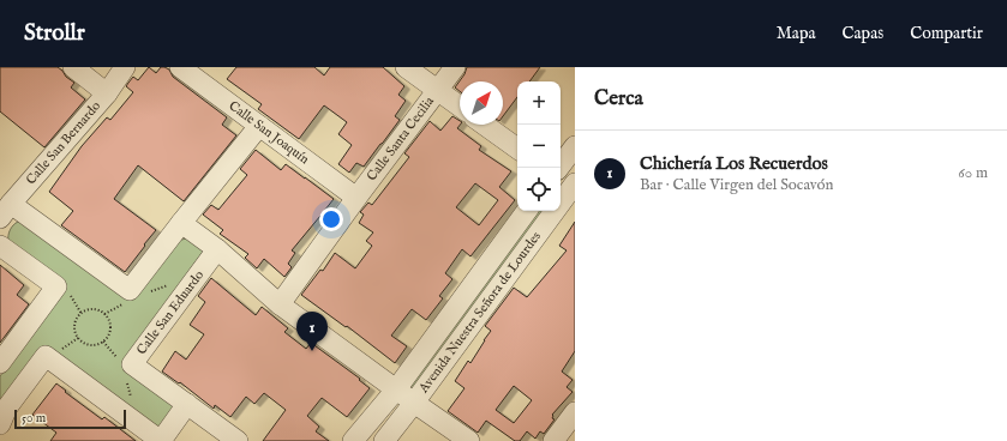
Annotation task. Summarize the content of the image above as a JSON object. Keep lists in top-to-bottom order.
{
  "streets": {
    "street": [
      "Calle San Joaquín",
      "Calle Santa Cecilia",
      "Calle San Bernardo",
      "Calle San Eduardo",
      "Avenida Nuestra Señora de Lourdes"
    ]
  },
  "crossings": [
    ["Calle San Joaquín", "Calle Santa Cecilia"]
  ],
  "scale_bar": "50 m",
  "north": "top right",
  "page": {
    "header": "Strollr",
    "nav": ["Mapa", "Capas", "Compartir"],
    "heading": "Cerca",
    "map_buttons": ["+", "−"],
    "list": [
      {
        "mark": "1",
        "name": "Chichería Los Recuerdos",
        "note": "Bar · Calle Virgen del Socavón",
        "value": "60 m"
      }
    ],
    "pins": "1",
    "scale": "50 m"
  }
}
